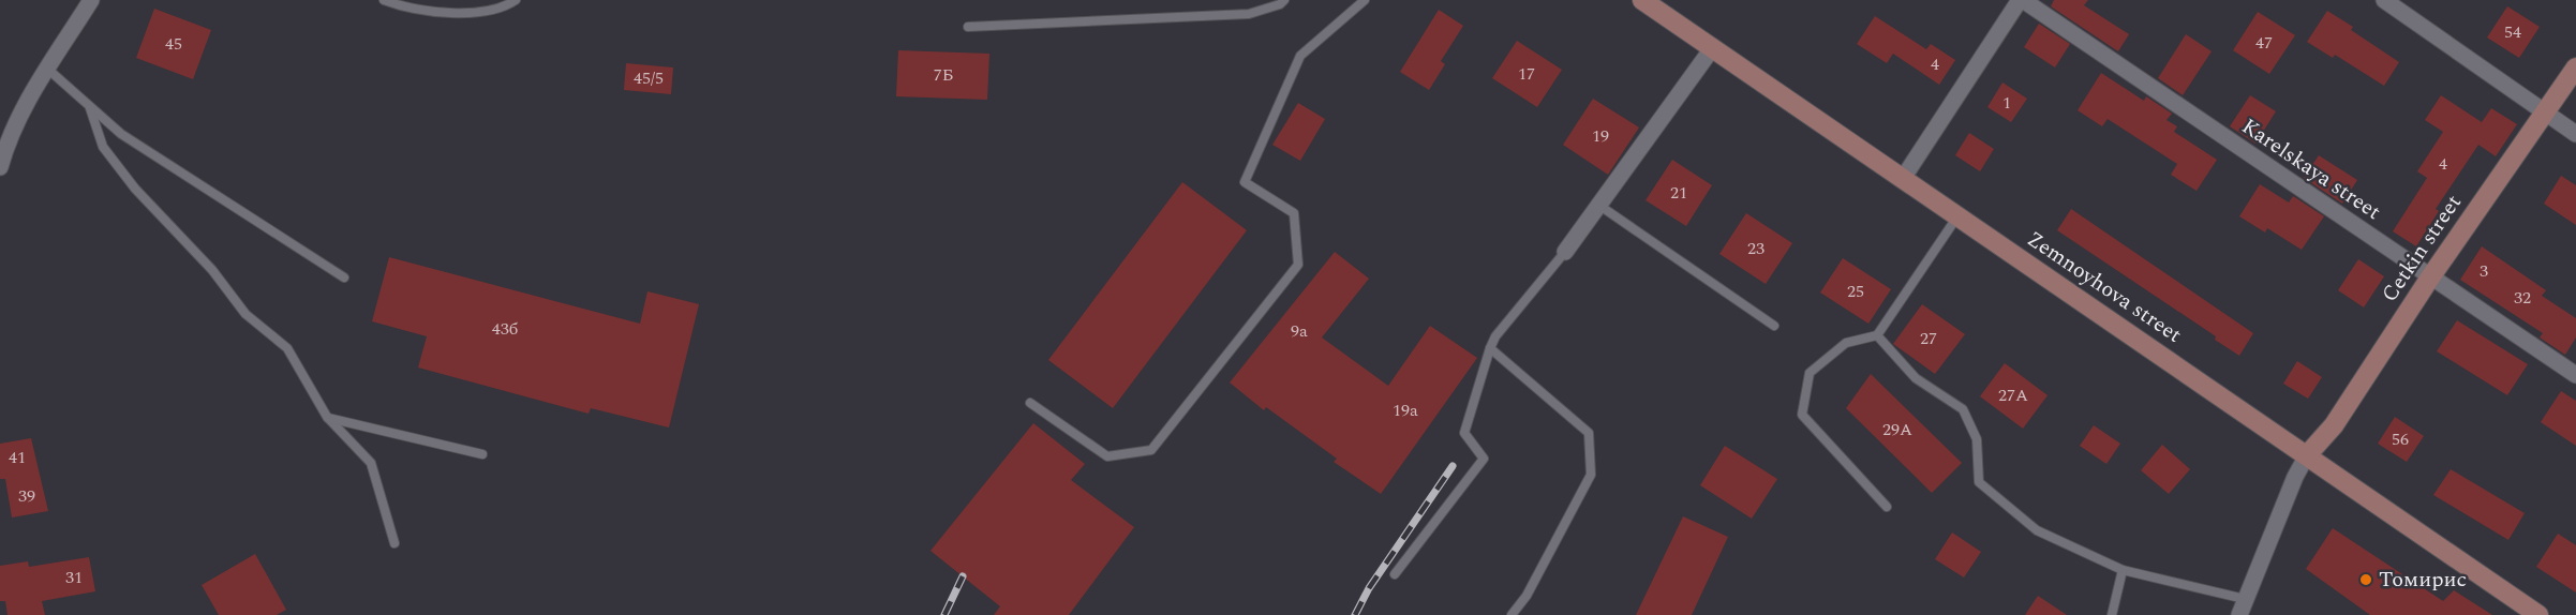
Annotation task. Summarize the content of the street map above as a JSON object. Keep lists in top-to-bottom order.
{
  "streets": {
    "street": ["Karelskaya street", "Cetkin street", "Zemnoyhova street"]
  },
  "crossings": [
    ["Karelskaya street", "Cetkin street"],
    ["Cetkin street", "Zemnoyhova street"]
  ],
  "places": ["Томирис"],
  "house_numbers": [
    "54",
    "47",
    "45",
    "4",
    "17",
    "7Б",
    "45/5",
    "1",
    "19",
    "4",
    "21",
    "23",
    "3",
    "25",
    "32",
    "43б",
    "9а",
    "27",
    "27А",
    "19а",
    "29А",
    "56",
    "41",
    "39",
    "31"
  ]
}
